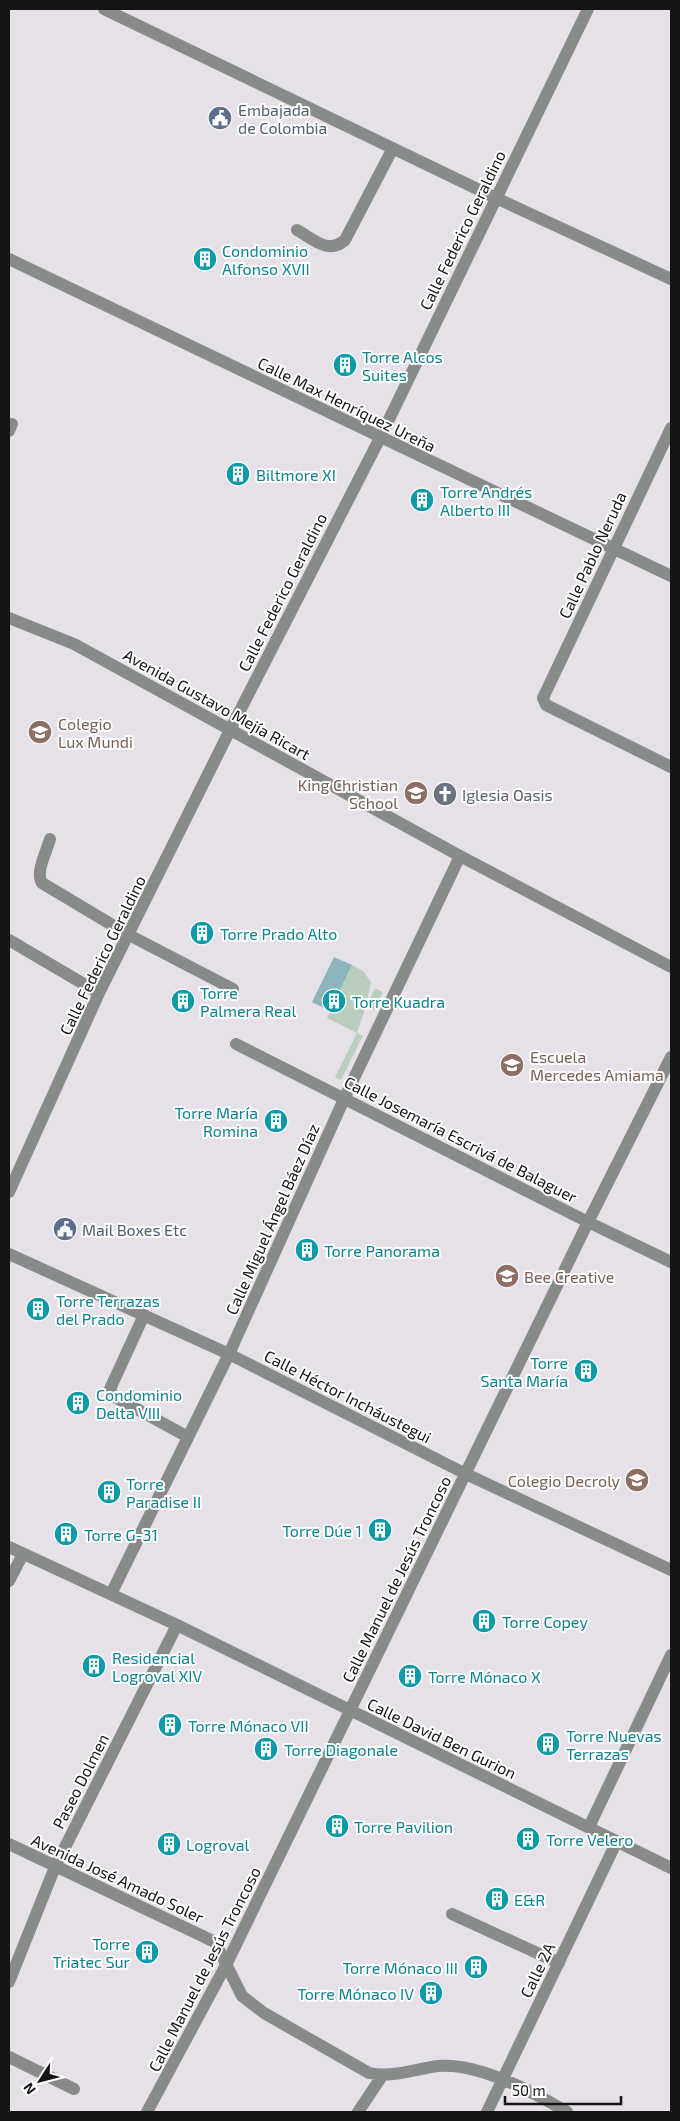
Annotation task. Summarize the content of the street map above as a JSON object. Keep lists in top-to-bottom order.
{
  "streets": {
    "street": [
      "Calle Federico Geraldino",
      "Calle Max Henríquez Ureña",
      "Calle Pablo Neruda",
      "Avenida Gustavo Mejía Ricart",
      "Calle Josemaría Escrivá de Balaguer",
      "Calle Miguel Ángel Báez Díaz",
      "Calle Héctor Incháustegui",
      "Calle Manuel de Jesús Troncoso",
      "Calle David Ben Gurion",
      "Paseo Dolmen",
      "Avenida José Amado Soler",
      "Calle 2A"
    ]
  },
  "crossings": [
    ["Calle Federico Geraldino", "Calle Max Henríquez Ureña"],
    ["Calle Federico Geraldino", "Avenida Gustavo Mejía Ricart"],
    ["Calle Max Henríquez Ureña", "Calle Pablo Neruda"],
    ["Avenida Gustavo Mejía Ricart", "Calle Miguel Ángel Báez Díaz"],
    ["Calle Josemaría Escrivá de Balaguer", "Calle Miguel Ángel Báez Díaz"],
    ["Calle Josemaría Escrivá de Balaguer", "Calle Manuel de Jesús Troncoso"],
    ["Calle Miguel Ángel Báez Díaz", "Calle Héctor Incháustegui"],
    ["Calle Miguel Ángel Báez Díaz", "Calle David Ben Gurion"],
    ["Calle Héctor Incháustegui", "Calle Manuel de Jesús Troncoso"],
    ["Calle Manuel de Jesús Troncoso", "Calle David Ben Gurion"],
    ["Calle Manuel de Jesús Troncoso", "Avenida José Amado Soler"],
    ["Calle David Ben Gurion", "Paseo Dolmen"],
    ["Calle David Ben Gurion", "Calle 2A"],
    ["Paseo Dolmen", "Avenida José Amado Soler"]
  ],
  "places": {
    "public building": ["Embajada de Colombia", "Mail Boxes Etc"],
    "building": [
      "Condominio Alfonso XVII",
      "Torre Alcos Suites",
      "Biltmore XI",
      "Torre Andrés Alberto III",
      "Torre Prado Alto",
      "Torre Palmera Real",
      "Torre Kuadra",
      "Torre María Romina",
      "Torre Panorama",
      "Torre Terrazas del Prado",
      "Torre Santa María",
      "Condominio Delta VIII",
      "Torre Paradise II",
      "Torre Dúe 1",
      "Torre G-31",
      "Torre Copey",
      "Residencial Logroval XIV",
      "Torre Mónaco X",
      "Torre Mónaco VII",
      "Torre Nuevas Terrazas",
      "Torre Diagonale",
      "Torre Pavilion",
      "Torre Velero",
      "Logroval",
      "E&R",
      "Torre Triatec Sur",
      "Torre Mónaco III",
      "Torre Mónaco IV"
    ],
    "school or university": [
      "Colegio Lux Mundi",
      "King Christian School",
      "Escuela Mercedes Amiama",
      "Bee Creative",
      "Colegio Decroly"
    ],
    "church": ["Iglesia Oasis"]
  },
  "scale_bar": "50 m",
  "north": "bottom left"
}
